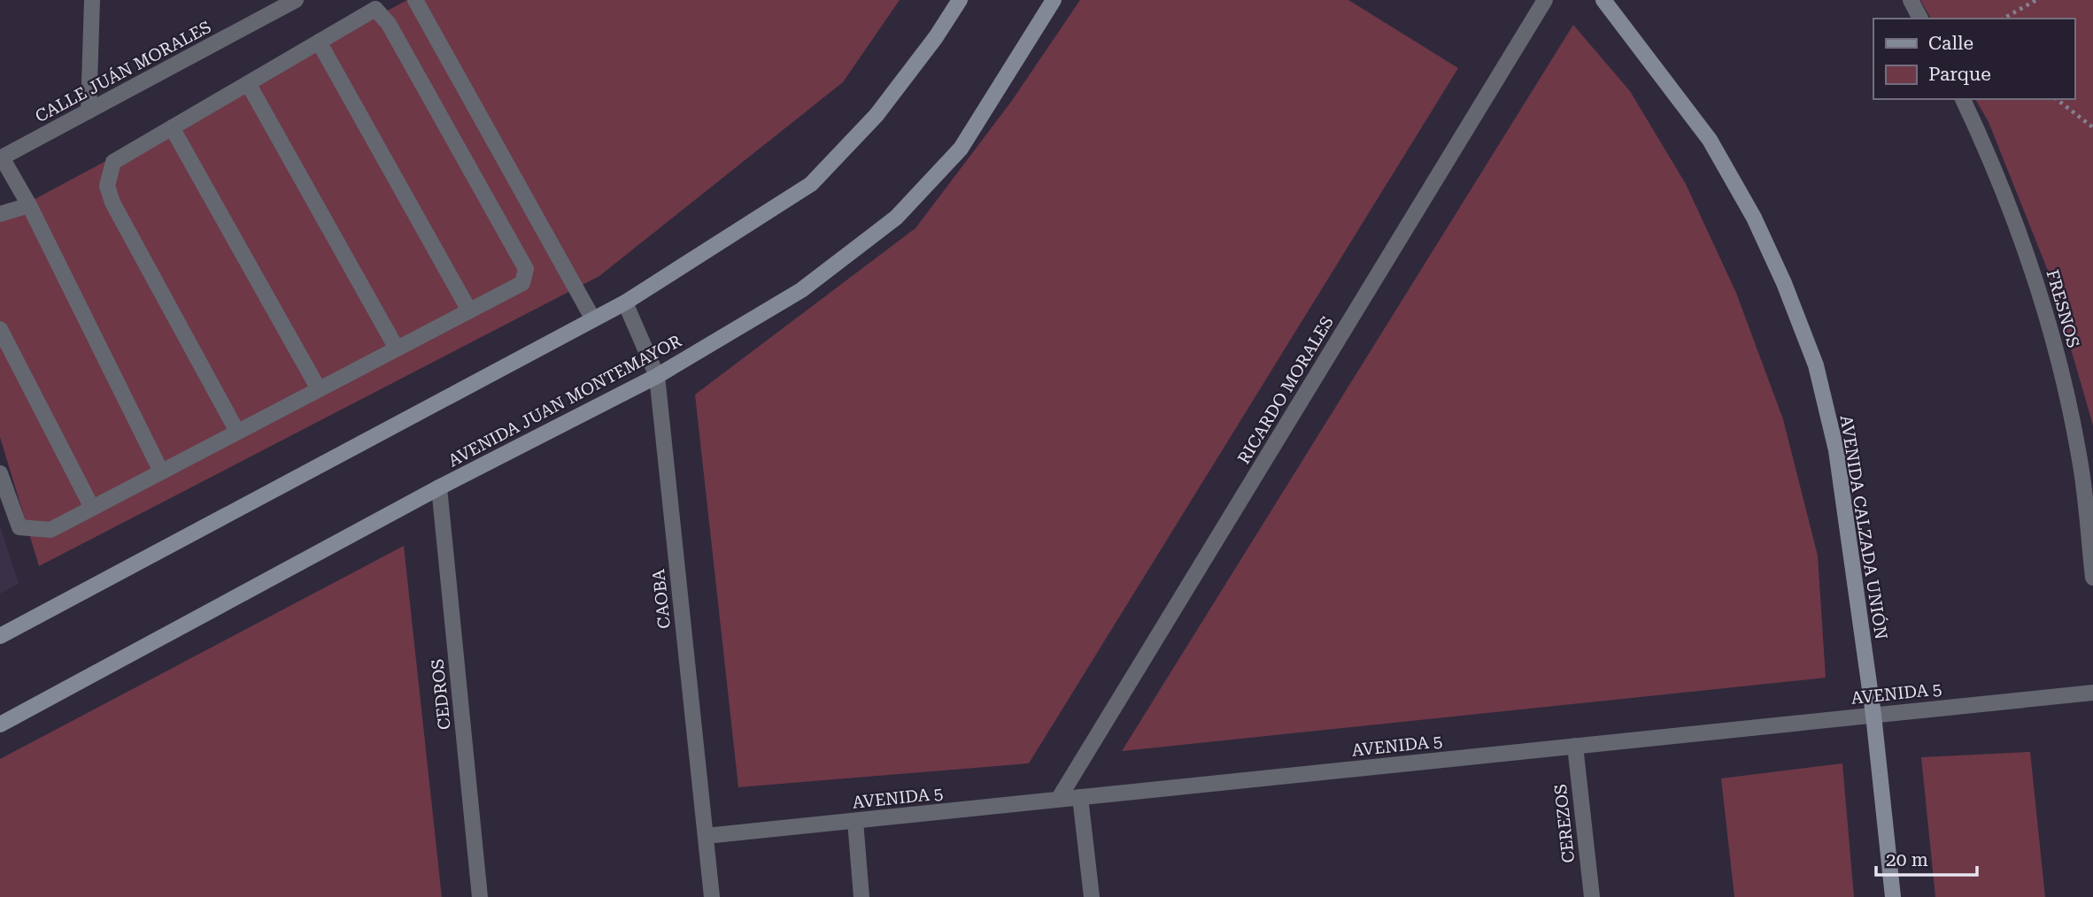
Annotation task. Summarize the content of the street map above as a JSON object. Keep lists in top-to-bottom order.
{
  "streets": {
    "street": [
      "CALLE JUÁN MORALES",
      "FRESNOS",
      "RICARDO MORALES",
      "AVENIDA JUAN MONTEMAYOR",
      "AVENIDA CALZADA UNIÓN",
      "CAOBA",
      "AVENIDA 5",
      "CEDROS",
      "CEREZOS"
    ]
  },
  "crossings": [
    ["RICARDO MORALES", "AVENIDA 5"],
    ["AVENIDA JUAN MONTEMAYOR", "CAOBA"],
    ["AVENIDA JUAN MONTEMAYOR", "CEDROS"],
    ["AVENIDA CALZADA UNIÓN", "AVENIDA 5"],
    ["CAOBA", "AVENIDA 5"],
    ["AVENIDA 5", "CEREZOS"]
  ],
  "legend": ["Calle", "Parque"],
  "scale_bar": "20 m"
}
